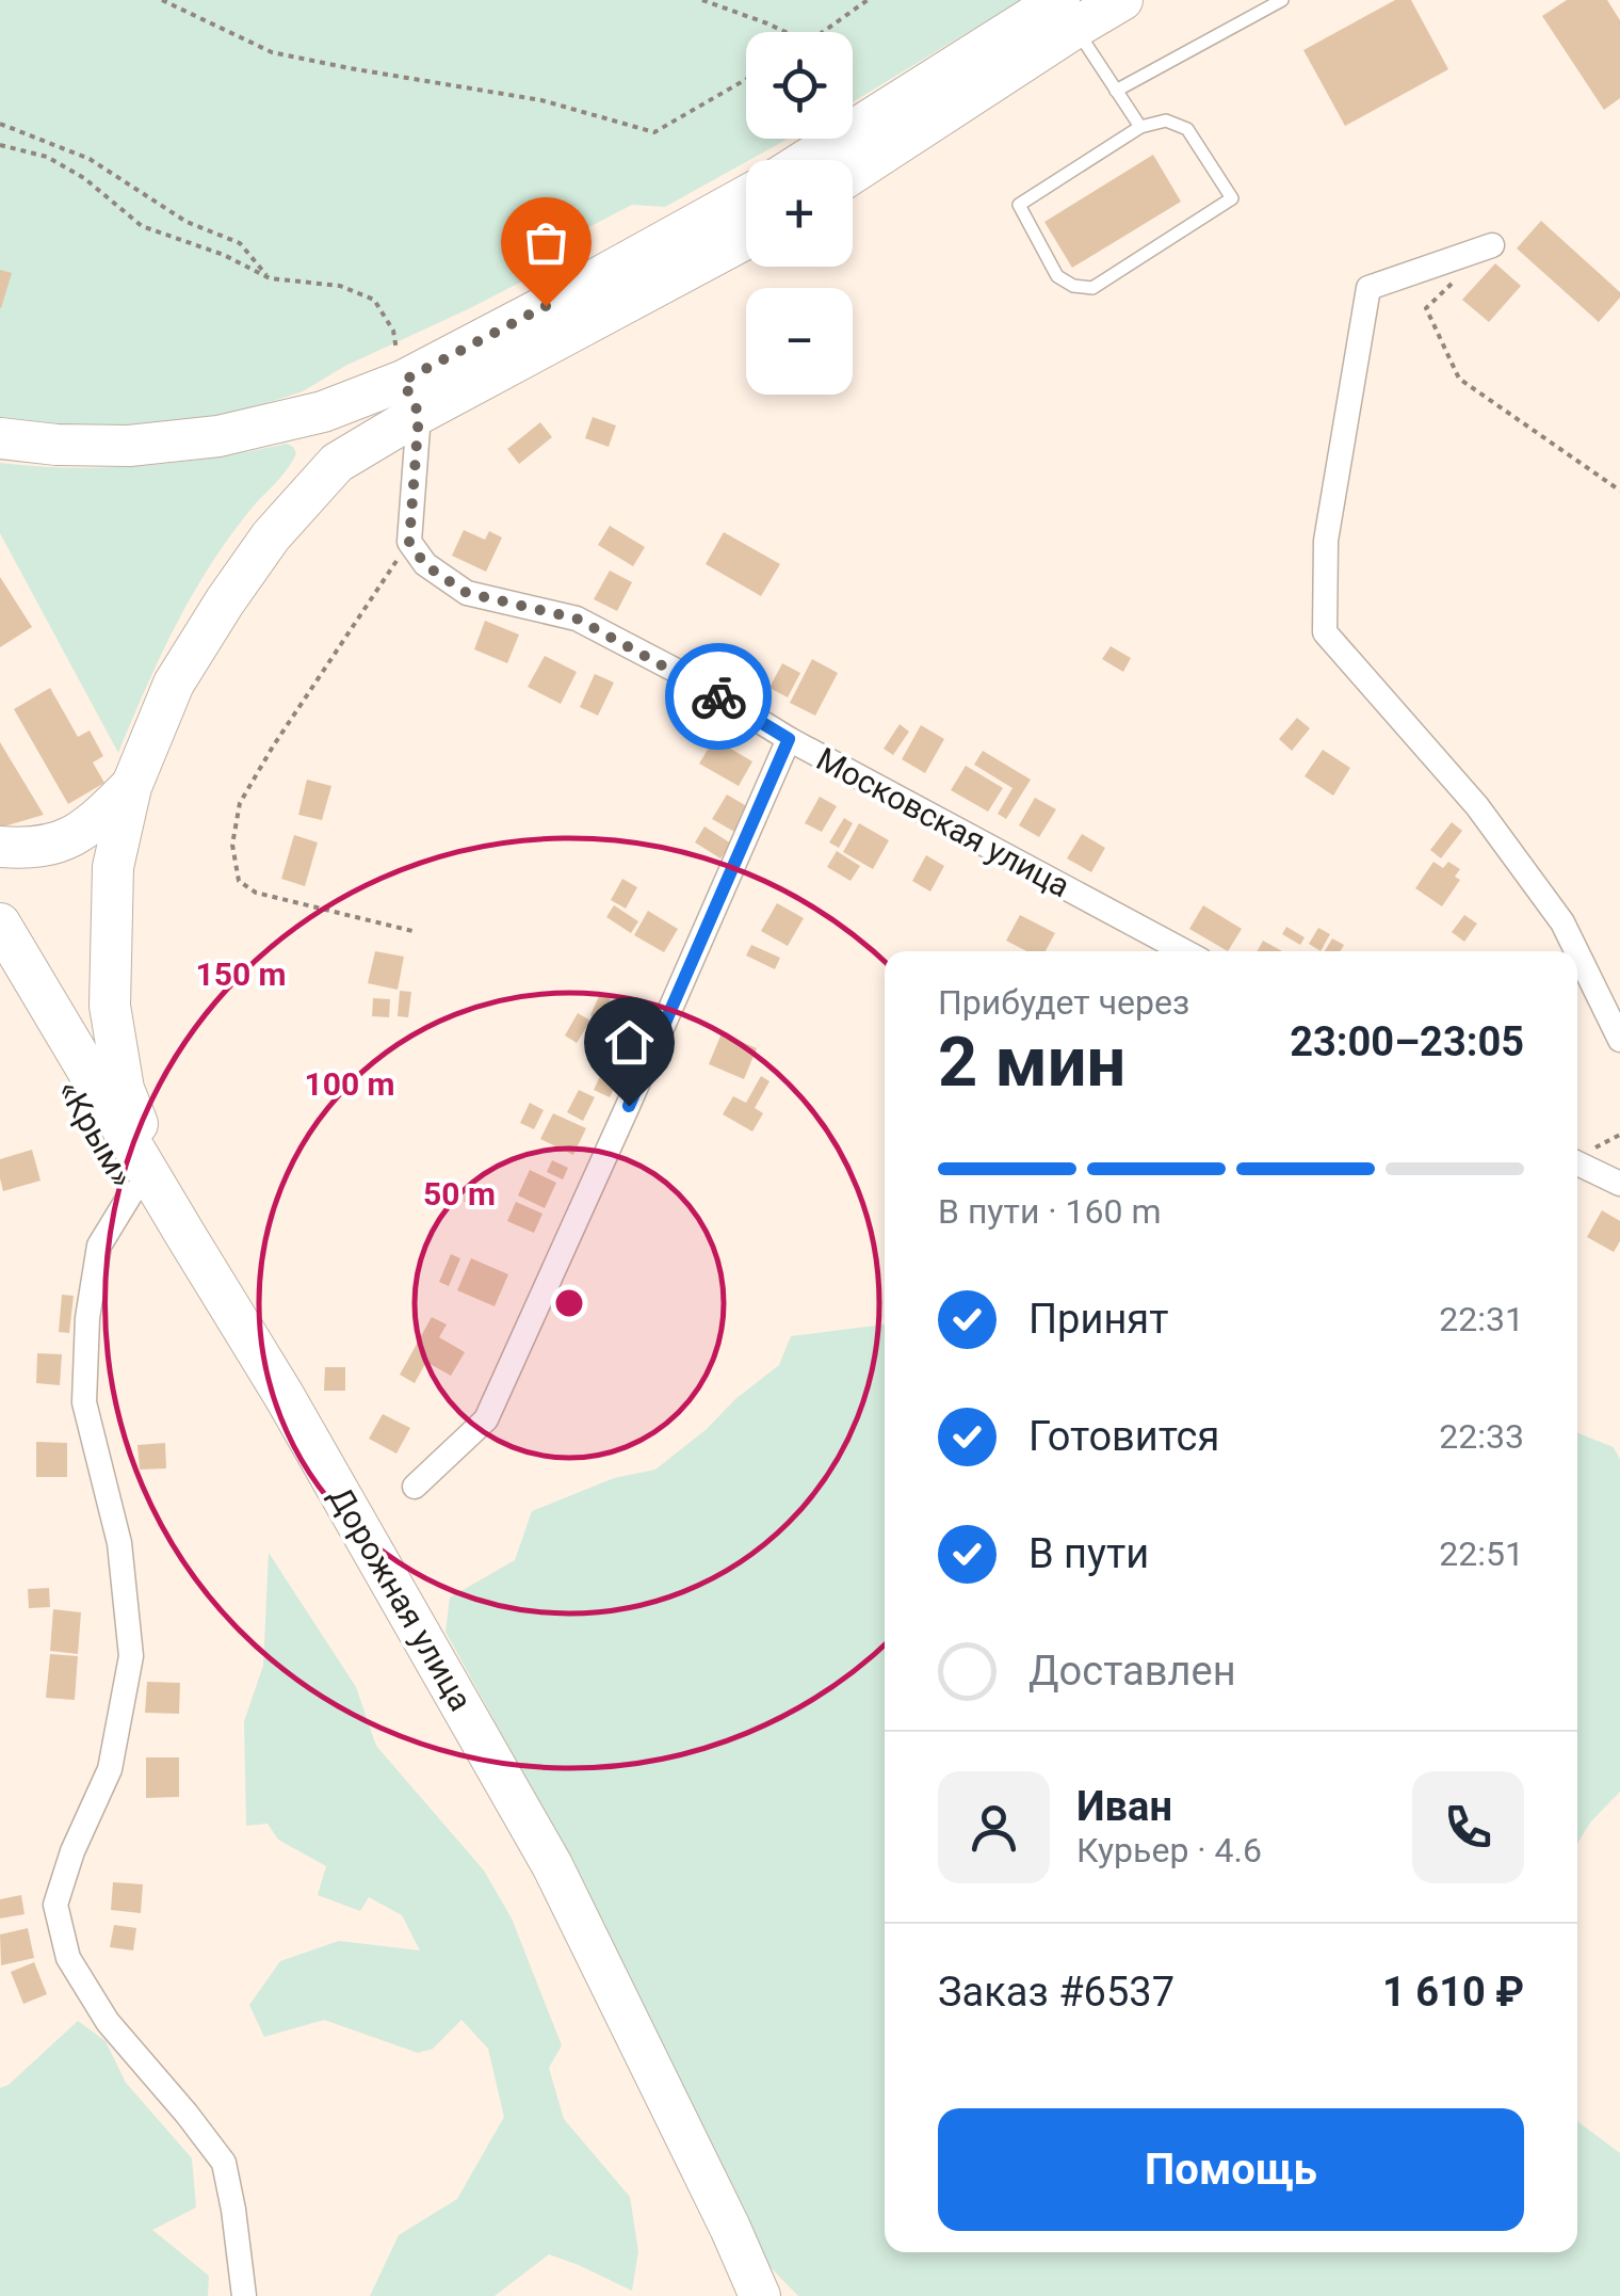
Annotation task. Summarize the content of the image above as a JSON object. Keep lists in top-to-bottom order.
{
  "streets": {
    "main road": ["«Крым»", "Дорожная улица"],
    "street": ["Московская улица"]
  },
  "crossings": [
    ["«Крым»", "Дорожная улица"]
  ],
  "page": {
    "map_buttons": ["+", "−"],
    "heading": ["2 мин", "Прибудет через", "23:00–23:05"],
    "panel": [
      "Иван",
      "Курьер · 4.6",
      "Заказ #6537",
      "1 610 ₽"
    ],
    "bar": "В пути · 160 m",
    "list": [
      ["Принят", "22:31"],
      ["Готовится", "22:33"],
      ["В пути", "22:51"],
      "Доставлен"
    ],
    "buttons": "Помощь"
  },
  "rings": ["150 m", "100 m", "50 m"]
}
